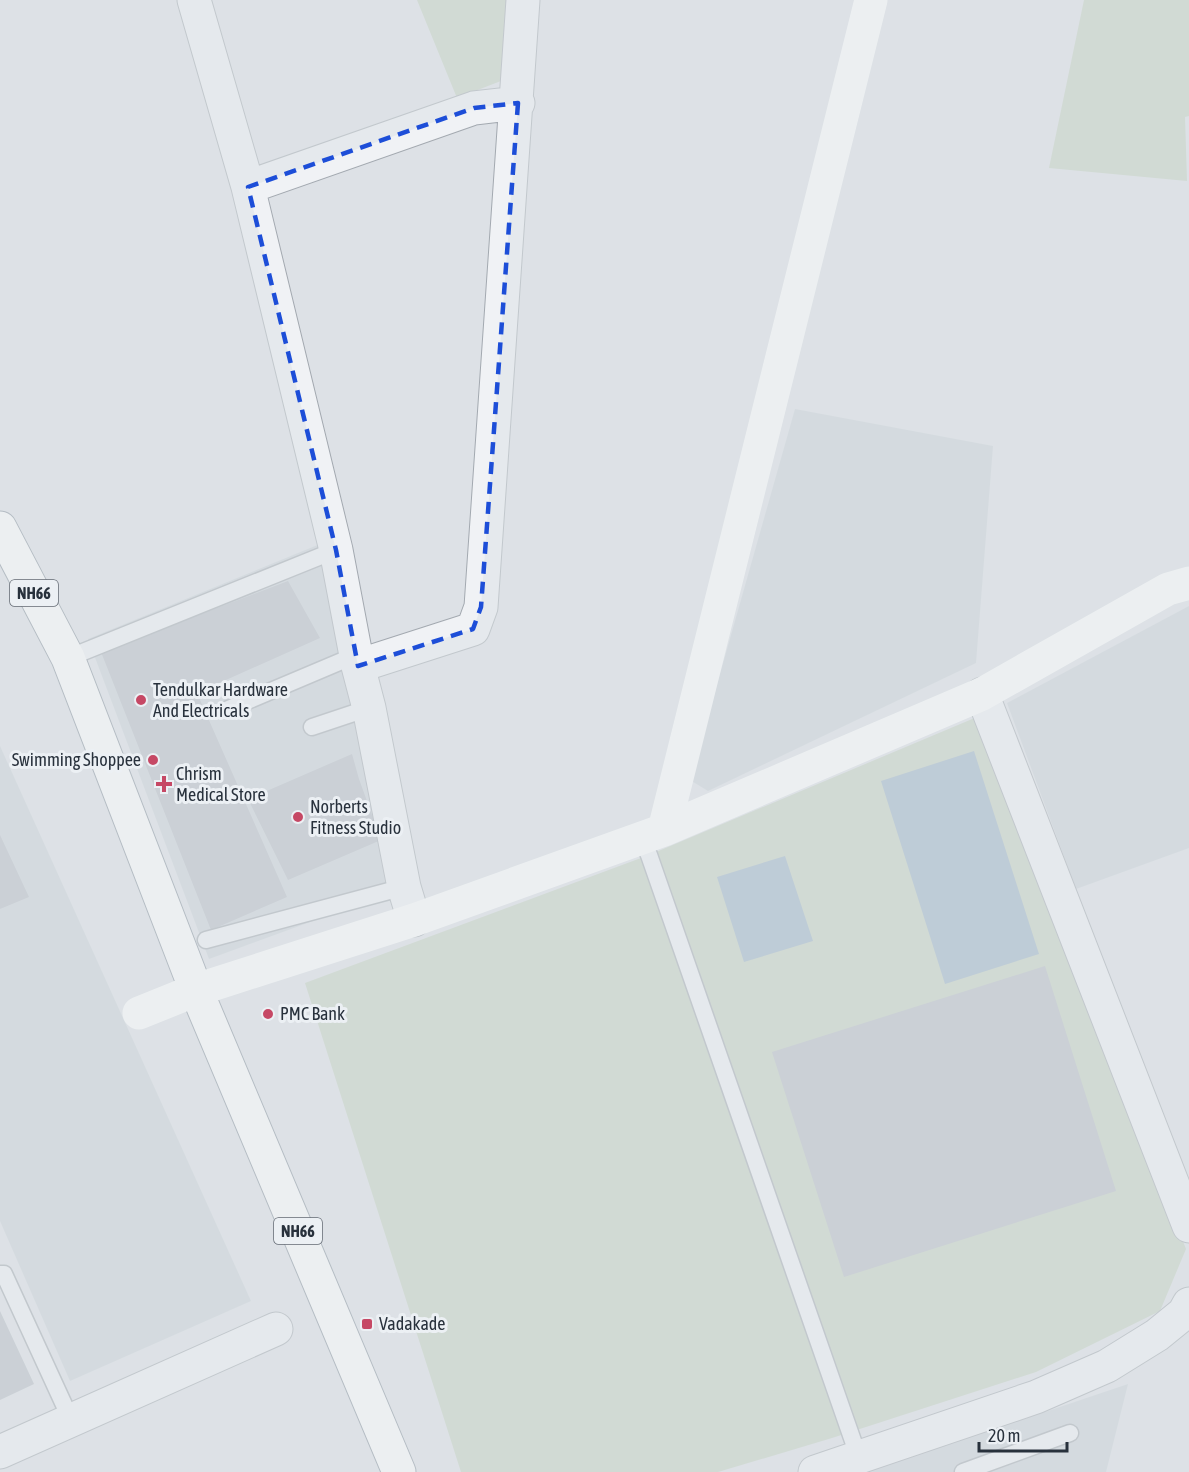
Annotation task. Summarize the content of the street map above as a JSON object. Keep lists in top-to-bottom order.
{
  "streets": {
    "main road": ["NH66"]
  },
  "places": {
    "other": [
      "Tendulkar Hardware And Electricals",
      "Swimming Shoppee",
      "Norberts Fitness Studio",
      "PMC Bank"
    ],
    "health": ["Chrism Medical Store"],
    "transit": ["Vadakade"]
  },
  "scale_bar": "20 m"
}
